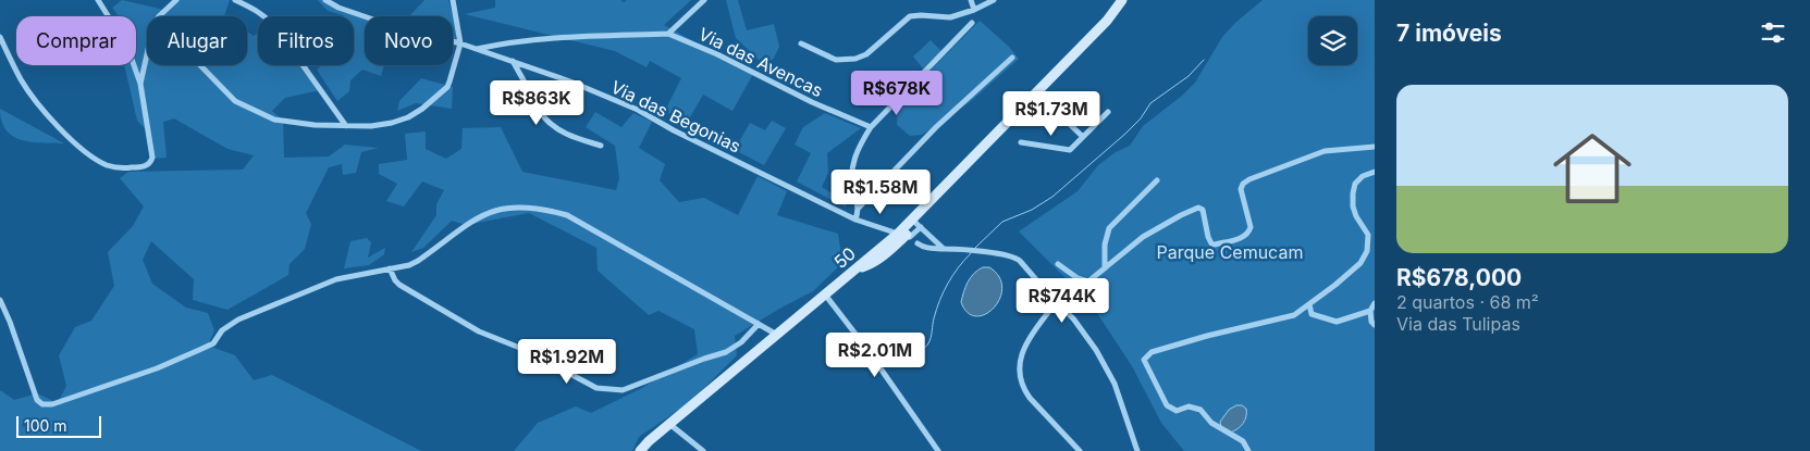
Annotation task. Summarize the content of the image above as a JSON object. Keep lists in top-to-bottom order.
{
  "streets": {
    "main road": ["50"],
    "street": ["Via das Avencas", "Via das Begonias"]
  },
  "crossings": [
    ["Via das Begonias", "50"]
  ],
  "parks": ["Parque Cemucam"],
  "scale_bar": "100 m",
  "page": {
    "heading": "7 imóveis",
    "chip": [
      "Comprar",
      "Alugar",
      "Filtros",
      "Novo"
    ],
    "list": [
      {
        "name": "R$678,000",
        "note": "2 quartos · 68 m² · Via das Tulipas"
      }
    ],
    "price": [
      "R$678K",
      "R$863K",
      "R$1.73M",
      "R$1.58M",
      "R$744K",
      "R$2.01M",
      "R$1.92M"
    ],
    "scale": "100 m"
  }
}
